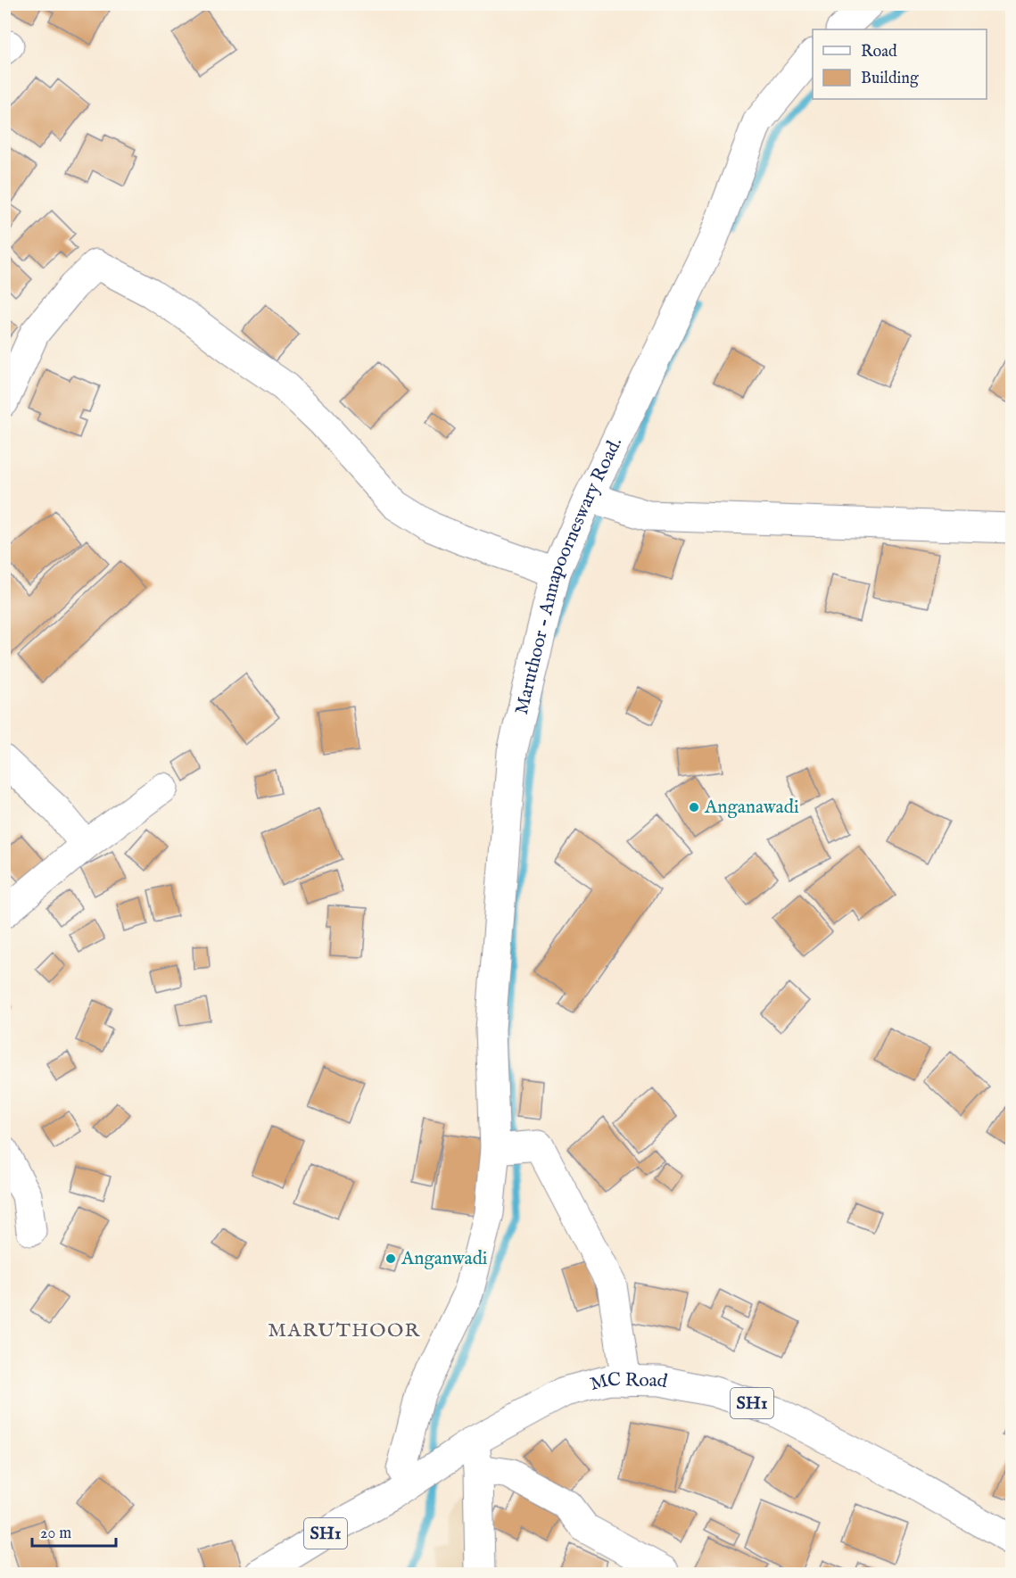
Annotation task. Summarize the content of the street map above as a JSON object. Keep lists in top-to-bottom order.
{
  "streets": {
    "street": ["Maruthoor - Annapoorneswary Road.", "MC Road", "SH1"]
  },
  "crossings": [
    ["Maruthoor - Annapoorneswary Road.", "MC Road"]
  ],
  "districts": ["MARUTHOOR"],
  "places": ["Anganawadi", "Anganwadi"],
  "legend": ["Road", "Building"],
  "scale_bar": "20 m"
}
